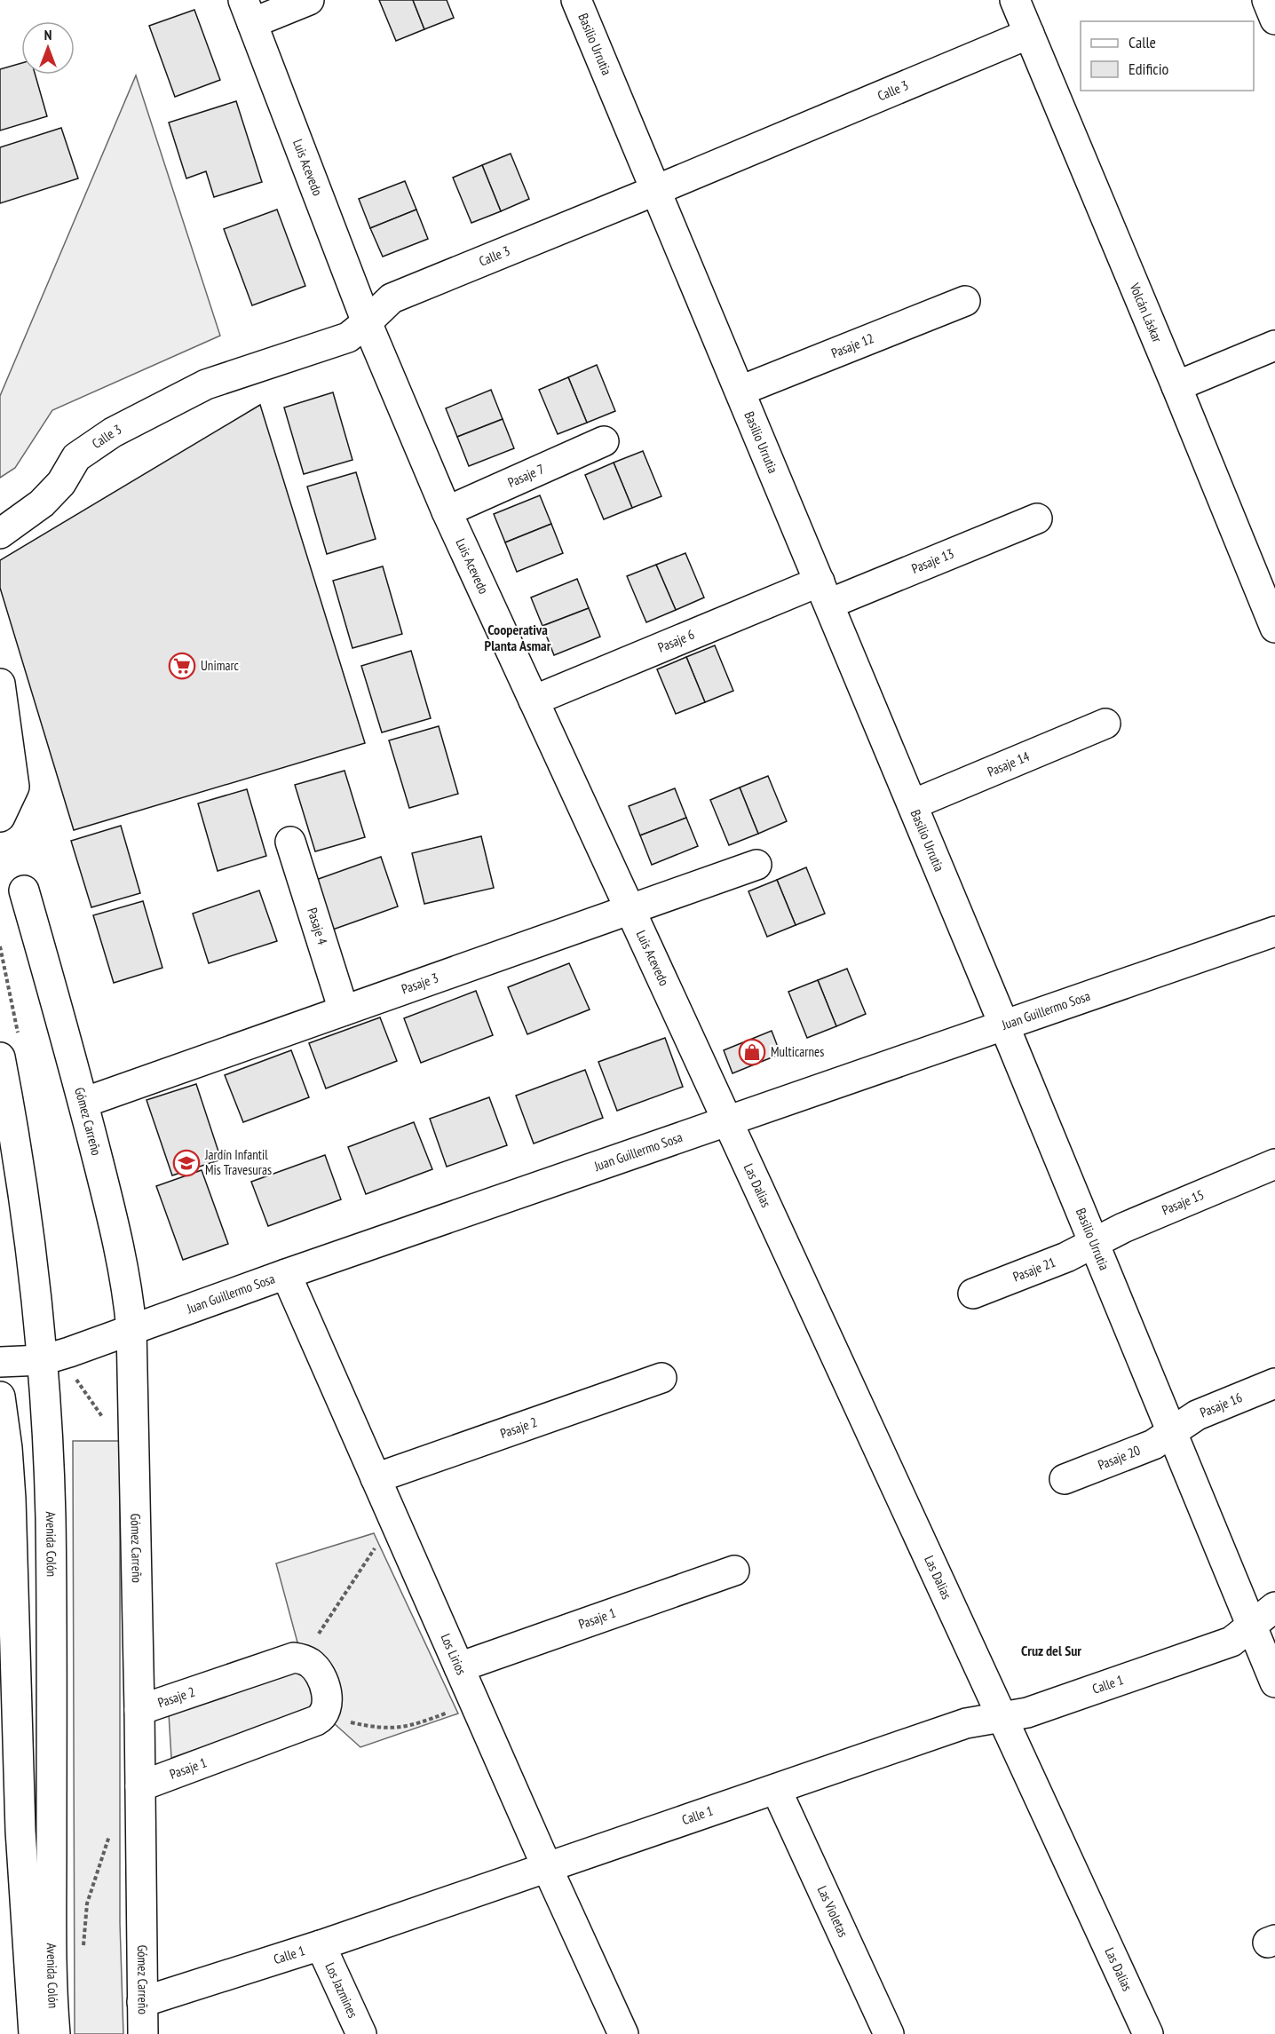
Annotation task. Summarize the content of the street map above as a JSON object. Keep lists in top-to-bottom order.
{
  "streets": {
    "street": [
      "Basilio Urrutia",
      "Calle 3",
      "Luis Acevedo",
      "Volcán Láskar",
      "Pasaje 12",
      "Pasaje 7",
      "Pasaje 13",
      "Pasaje 6",
      "Pasaje 14",
      "Pasaje 4",
      "Pasaje 3",
      "Juan Guillermo Sosa",
      "Gómez Carreño",
      "Las Dalias",
      "Pasaje 15",
      "Pasaje 21",
      "Pasaje 16",
      "Pasaje 2",
      "Pasaje 20",
      "Avenida Colón",
      "Pasaje 1",
      "Los Lirios",
      "Calle 1",
      "Las Violetas",
      "Los Jazmines"
    ]
  },
  "crossings": [
    ["Basilio Urrutia", "Calle 3"],
    ["Basilio Urrutia", "Pasaje 12"],
    ["Basilio Urrutia", "Pasaje 13"],
    ["Basilio Urrutia", "Pasaje 6"],
    ["Basilio Urrutia", "Pasaje 14"],
    ["Basilio Urrutia", "Juan Guillermo Sosa"],
    ["Basilio Urrutia", "Pasaje 15"],
    ["Basilio Urrutia", "Pasaje 21"],
    ["Basilio Urrutia", "Pasaje 16"],
    ["Basilio Urrutia", "Pasaje 20"],
    ["Basilio Urrutia", "Calle 1"],
    ["Calle 3", "Luis Acevedo"],
    ["Calle 3", "Volcán Láskar"],
    ["Luis Acevedo", "Pasaje 7"],
    ["Luis Acevedo", "Pasaje 6"],
    ["Luis Acevedo", "Pasaje 3"],
    ["Luis Acevedo", "Juan Guillermo Sosa"],
    ["Luis Acevedo", "Las Dalias"],
    ["Pasaje 13", "Pasaje 6"],
    ["Pasaje 4", "Pasaje 3"],
    ["Pasaje 3", "Gómez Carreño"],
    ["Juan Guillermo Sosa", "Gómez Carreño"],
    ["Juan Guillermo Sosa", "Las Dalias"],
    ["Juan Guillermo Sosa", "Avenida Colón"],
    ["Juan Guillermo Sosa", "Los Lirios"],
    ["Gómez Carreño", "Pasaje 2"],
    ["Gómez Carreño", "Pasaje 1"],
    ["Gómez Carreño", "Calle 1"],
    ["Las Dalias", "Calle 1"],
    ["Pasaje 15", "Pasaje 21"],
    ["Pasaje 16", "Pasaje 20"],
    ["Pasaje 2", "Los Lirios"],
    ["Pasaje 1", "Los Lirios"],
    ["Los Lirios", "Calle 1"],
    ["Calle 1", "Las Violetas"],
    ["Calle 1", "Los Jazmines"]
  ],
  "districts": ["Cooperativa Planta Asmar", "Cruz del Sur"],
  "places": {
    "supermarket": ["Unimarc"],
    "shop": ["Multicarnes"],
    "school or university": ["Jardín Infantil Mis Travesuras"]
  },
  "legend": ["Calle", "Edificio"],
  "north": "top"
}
